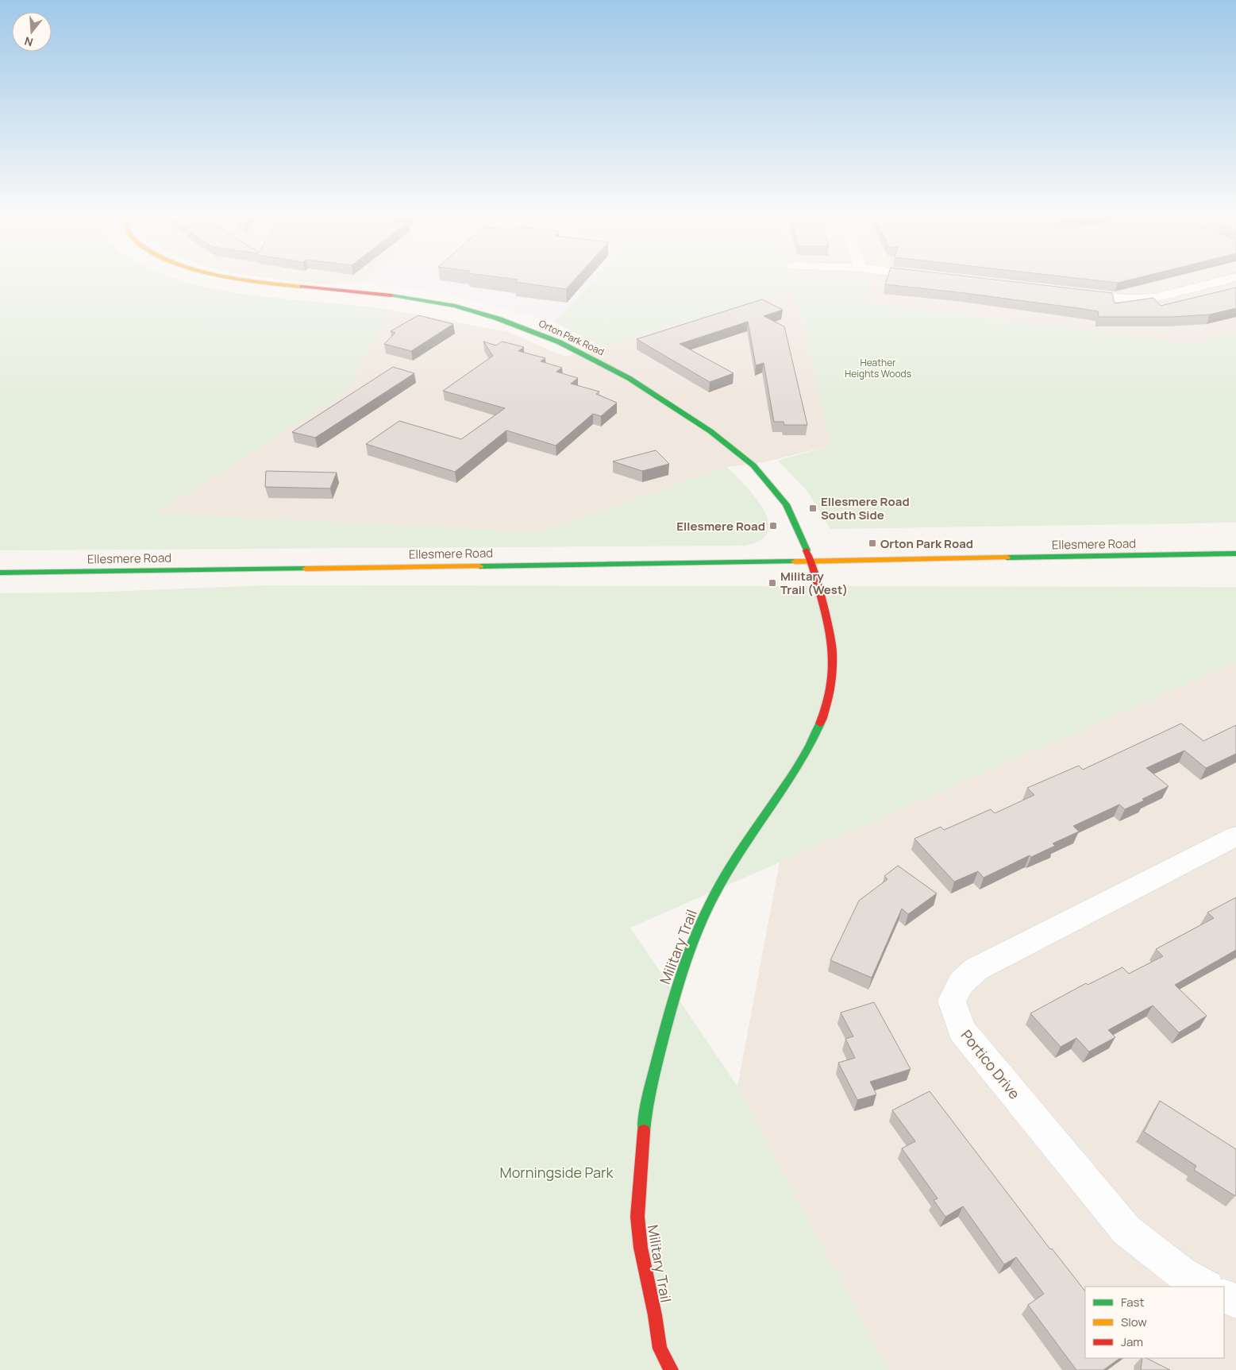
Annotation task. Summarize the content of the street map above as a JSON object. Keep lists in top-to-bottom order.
{
  "streets": {
    "street": [
      "Orton Park Road",
      "Ellesmere Road",
      "Military Trail",
      "Portico Drive"
    ]
  },
  "crossings": [
    ["Orton Park Road", "Ellesmere Road"],
    ["Orton Park Road", "Military Trail"],
    ["Ellesmere Road", "Military Trail"]
  ],
  "parks": ["Heather Heights Woods", "Morningside Park"],
  "places": {
    "transit": [
      "Ellesmere Road South Side",
      "Ellesmere Road",
      "Orton Park Road",
      "Military Trail (West)"
    ]
  },
  "legend": ["Fast", "Slow", "Jam"],
  "north": "bottom"
}
